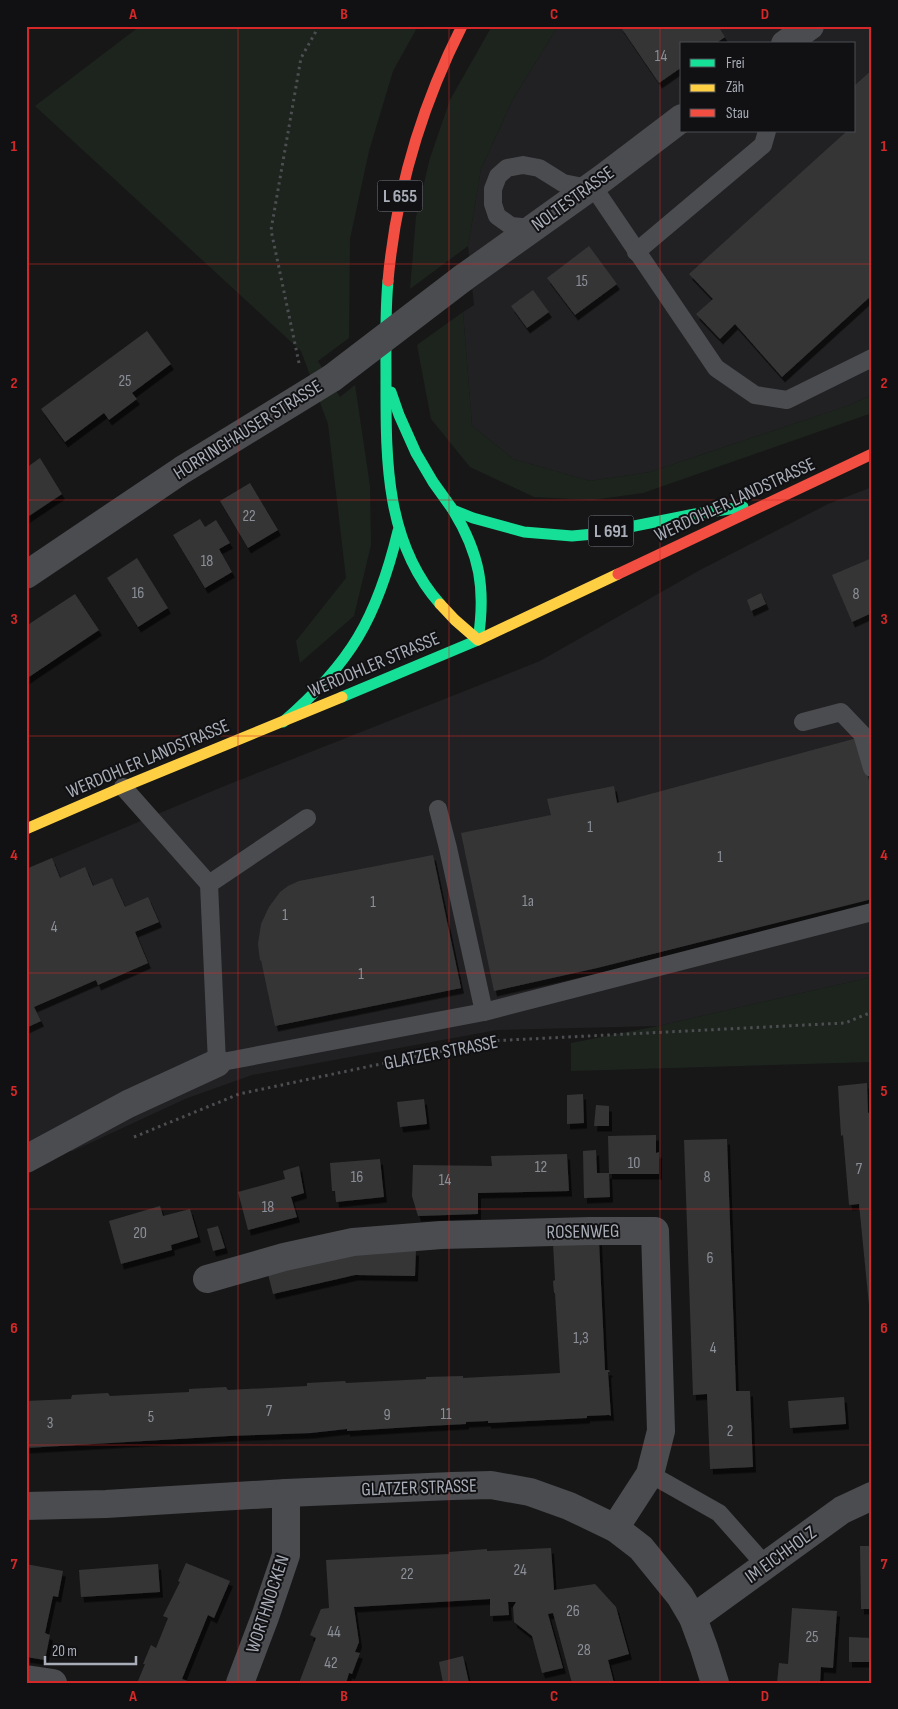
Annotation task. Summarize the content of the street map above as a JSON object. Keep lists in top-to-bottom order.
{
  "streets": {
    "main road": [
      "L 655",
      "WERDOHLER LANDSTRASSE",
      "L 691",
      "WERDOHLER STRASSE"
    ],
    "street": [
      "NOLTESTRASSE",
      "HORRINGHAUSER STRASSE",
      "GLATZER STRASSE",
      "ROSENWEG",
      "IM EICHHOLZ",
      "WORTHNOCKEN"
    ]
  },
  "crossings": [
    ["L 655", "L 691"],
    ["NOLTESTRASSE", "HORRINGHAUSER STRASSE"],
    ["WERDOHLER LANDSTRASSE", "L 691"],
    ["WERDOHLER LANDSTRASSE", "WERDOHLER STRASSE"],
    ["L 691", "WERDOHLER STRASSE"],
    ["GLATZER STRASSE", "ROSENWEG"],
    ["GLATZER STRASSE", "IM EICHHOLZ"],
    ["GLATZER STRASSE", "WORTHNOCKEN"]
  ],
  "house_numbers": [
    "14",
    "15",
    "25",
    "22",
    "18",
    "16",
    "8",
    "1",
    "1",
    "1a",
    "1",
    "1",
    "4",
    "1",
    "10",
    "12",
    "7",
    "16",
    "8",
    "14",
    "18",
    "20",
    "6",
    "1,3",
    "4",
    "7",
    "11",
    "9",
    "5",
    "3",
    "2",
    "24",
    "22",
    "26",
    "44",
    "25",
    "28",
    "42"
  ],
  "legend": ["Frei", "Zäh", "Stau"],
  "scale_bar": "20 m",
  "grid": {
    "columns": [
      "A",
      "B",
      "C",
      "D"
    ],
    "rows": [
      "1",
      "2",
      "3",
      "4",
      "5",
      "6",
      "7"
    ]
  }
}
